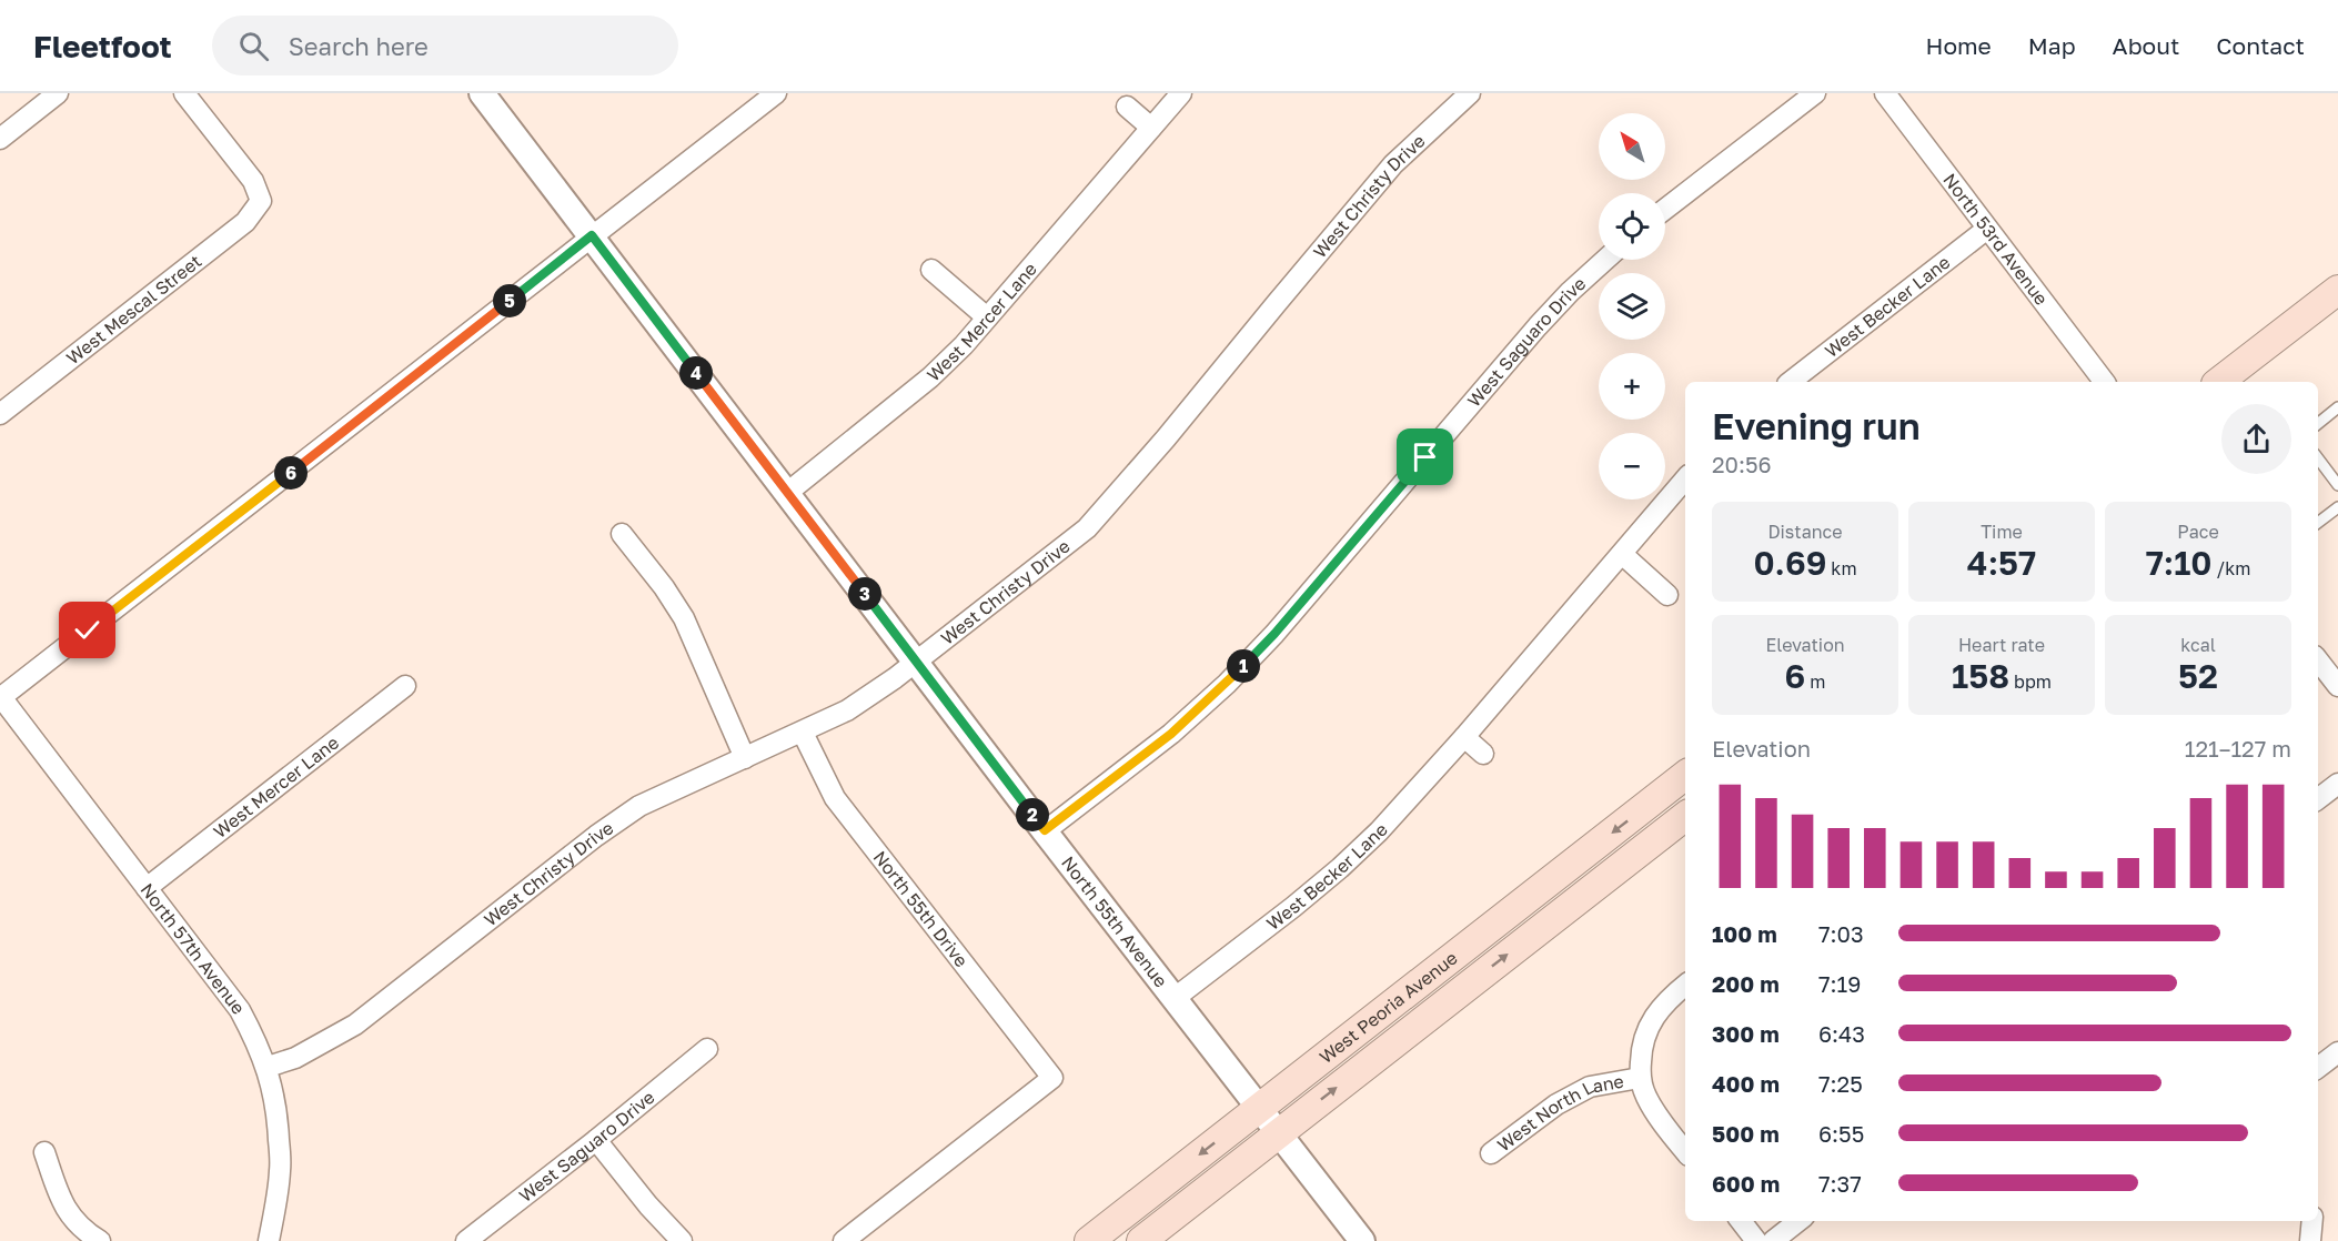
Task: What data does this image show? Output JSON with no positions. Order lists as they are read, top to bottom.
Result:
{
  "streets": {
    "main road": ["West Peoria Avenue"],
    "street": [
      "West Christy Drive",
      "North 53rd Avenue",
      "West Becker Lane",
      "West Mescal Street",
      "West Mercer Lane",
      "West Saguaro Drive",
      "North 55th Drive",
      "North 55th Avenue",
      "North 57th Avenue",
      "West North Lane"
    ]
  },
  "crossings": [
    ["West Christy Drive", "North 55th Drive"],
    ["West Christy Drive", "North 55th Avenue"],
    ["West Christy Drive", "North 57th Avenue"],
    ["North 53rd Avenue", "West Becker Lane"],
    ["West Becker Lane", "North 55th Avenue"],
    ["West Mercer Lane", "North 55th Avenue"],
    ["West Mercer Lane", "North 57th Avenue"],
    ["West Saguaro Drive", "North 55th Avenue"],
    ["North 55th Avenue", "West Peoria Avenue"]
  ],
  "north": "top left",
  "page": {
    "header": "Fleetfoot",
    "search": "Search here",
    "nav": [
      "Home",
      "Map",
      "About",
      "Contact"
    ],
    "map_buttons": ["+", "−"],
    "pins": [
      "5",
      "4",
      "6",
      "3",
      "1",
      "2"
    ],
    "heading": ["Evening run", "20:56"],
    "stats": [
      ["Distance", "0.69 km"],
      ["Time", "4:57"],
      ["Pace", "7:10 /km"],
      ["Elevation", "6 m"],
      ["Heart rate", "158 bpm"],
      ["kcal", "52"]
    ],
    "chart": ["Elevation", "121–127 m"],
    "list": [
      {
        "name": "100 m",
        "note": "7:03"
      },
      {
        "name": "200 m",
        "note": "7:19"
      },
      {
        "name": "300 m",
        "note": "6:43"
      },
      {
        "name": "400 m",
        "note": "7:25"
      },
      {
        "name": "500 m",
        "note": "6:55"
      },
      {
        "name": "600 m",
        "note": "7:37"
      }
    ]
  }
}
